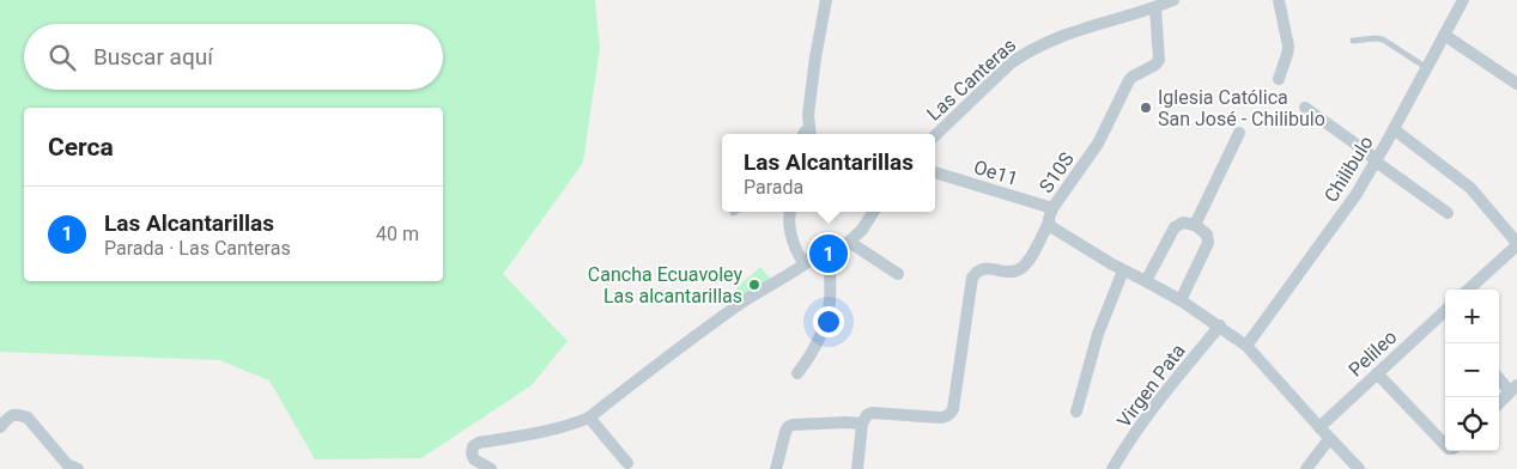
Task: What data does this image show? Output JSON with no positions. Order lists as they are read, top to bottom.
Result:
{
  "streets": {
    "street": [
      "Las Canteras",
      "Chilibulo",
      "Oe11",
      "S10S",
      "Pelileo",
      "Virgen Pata"
    ]
  },
  "crossings": [
    ["Las Canteras", "S10S"],
    ["Chilibulo", "S10S"],
    ["Oe11", "S10S"],
    ["S10S", "Pelileo"],
    ["S10S", "Virgen Pata"]
  ],
  "places": ["Iglesia Católica San José - Chilibulo", "Cancha Ecuavoley Las alcantarillas"],
  "page": {
    "search": "Buscar aquí",
    "heading": "Cerca",
    "popup": ["Las Alcantarillas", "Parada"],
    "list": [
      {
        "mark": "1",
        "name": "Las Alcantarillas",
        "note": "Parada · Las Canteras",
        "value": "40 m"
      }
    ],
    "pins": "1",
    "map_buttons": ["+", "−"]
  }
}
